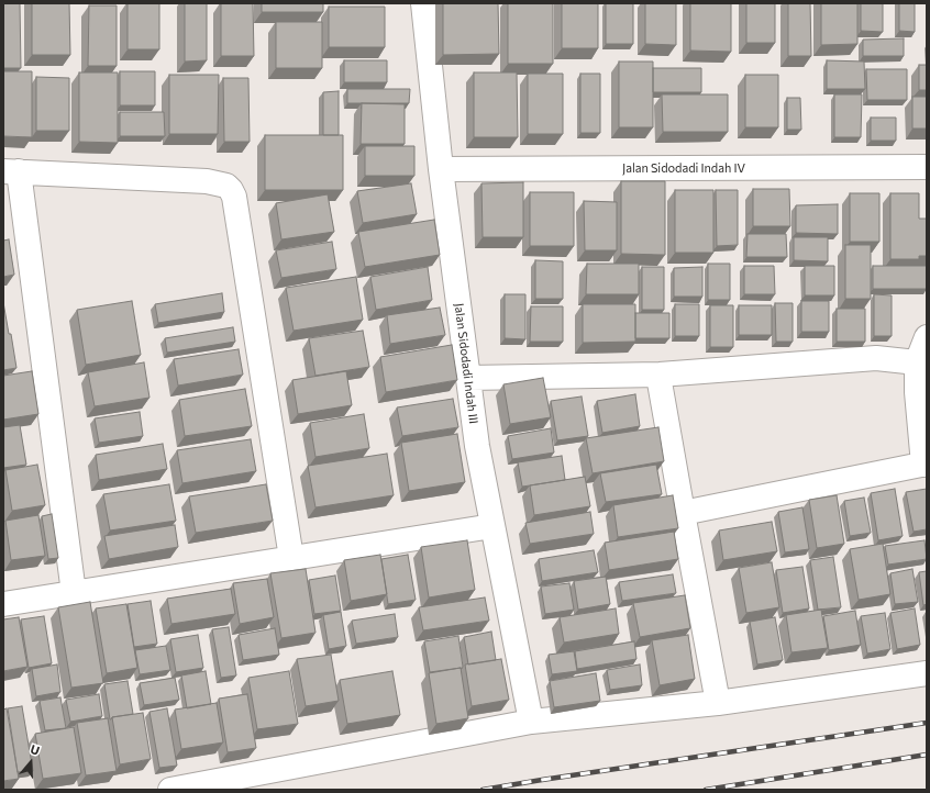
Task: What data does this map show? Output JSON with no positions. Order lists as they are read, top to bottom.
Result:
{
  "streets": {
    "street": ["Jalan Sidodadi Indah IV", "Jalan Sidodadi Indah III"]
  },
  "crossings": [
    ["Jalan Sidodadi Indah IV", "Jalan Sidodadi Indah III"]
  ],
  "north": "top"
}
